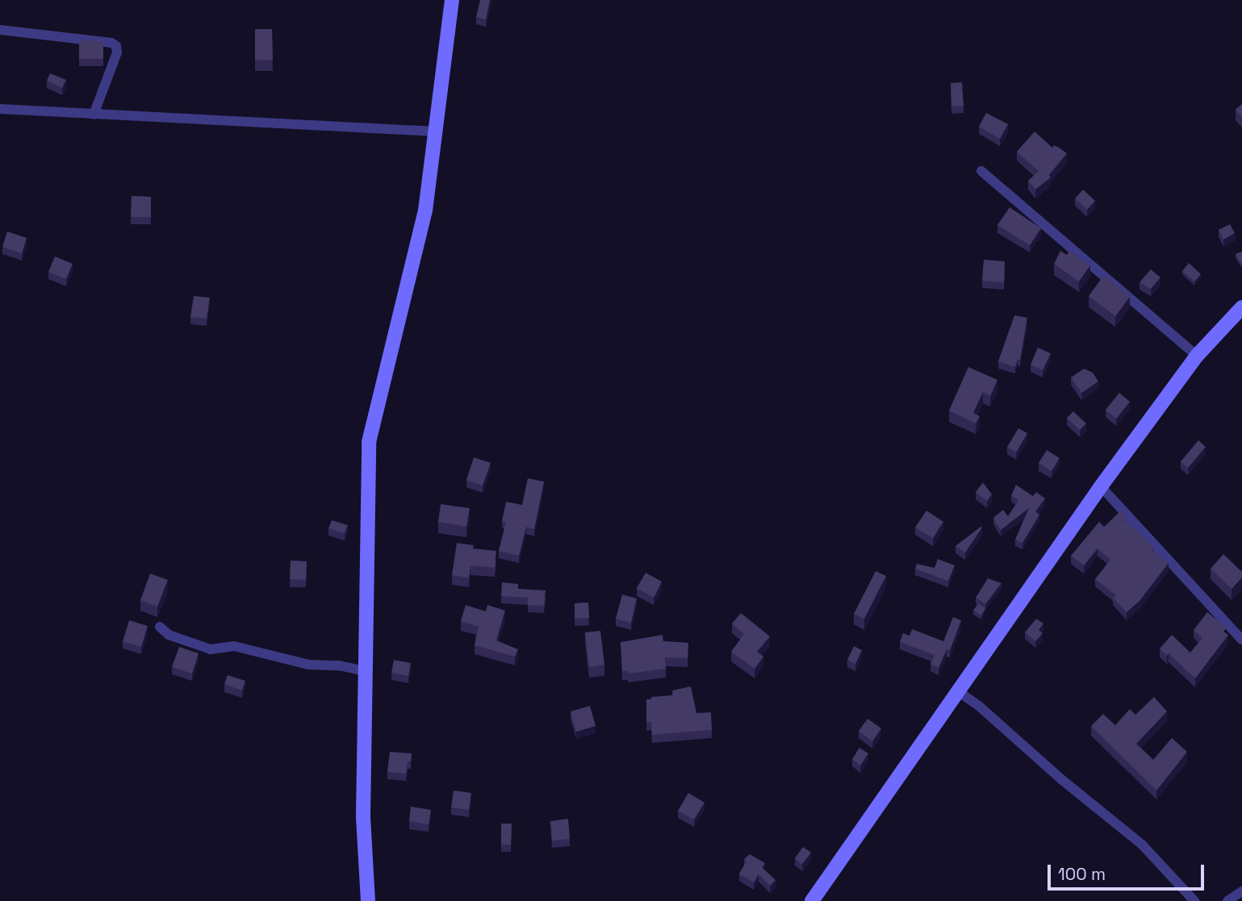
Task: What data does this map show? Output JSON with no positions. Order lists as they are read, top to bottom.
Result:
{
  "scale_bar": "100 m"
}
